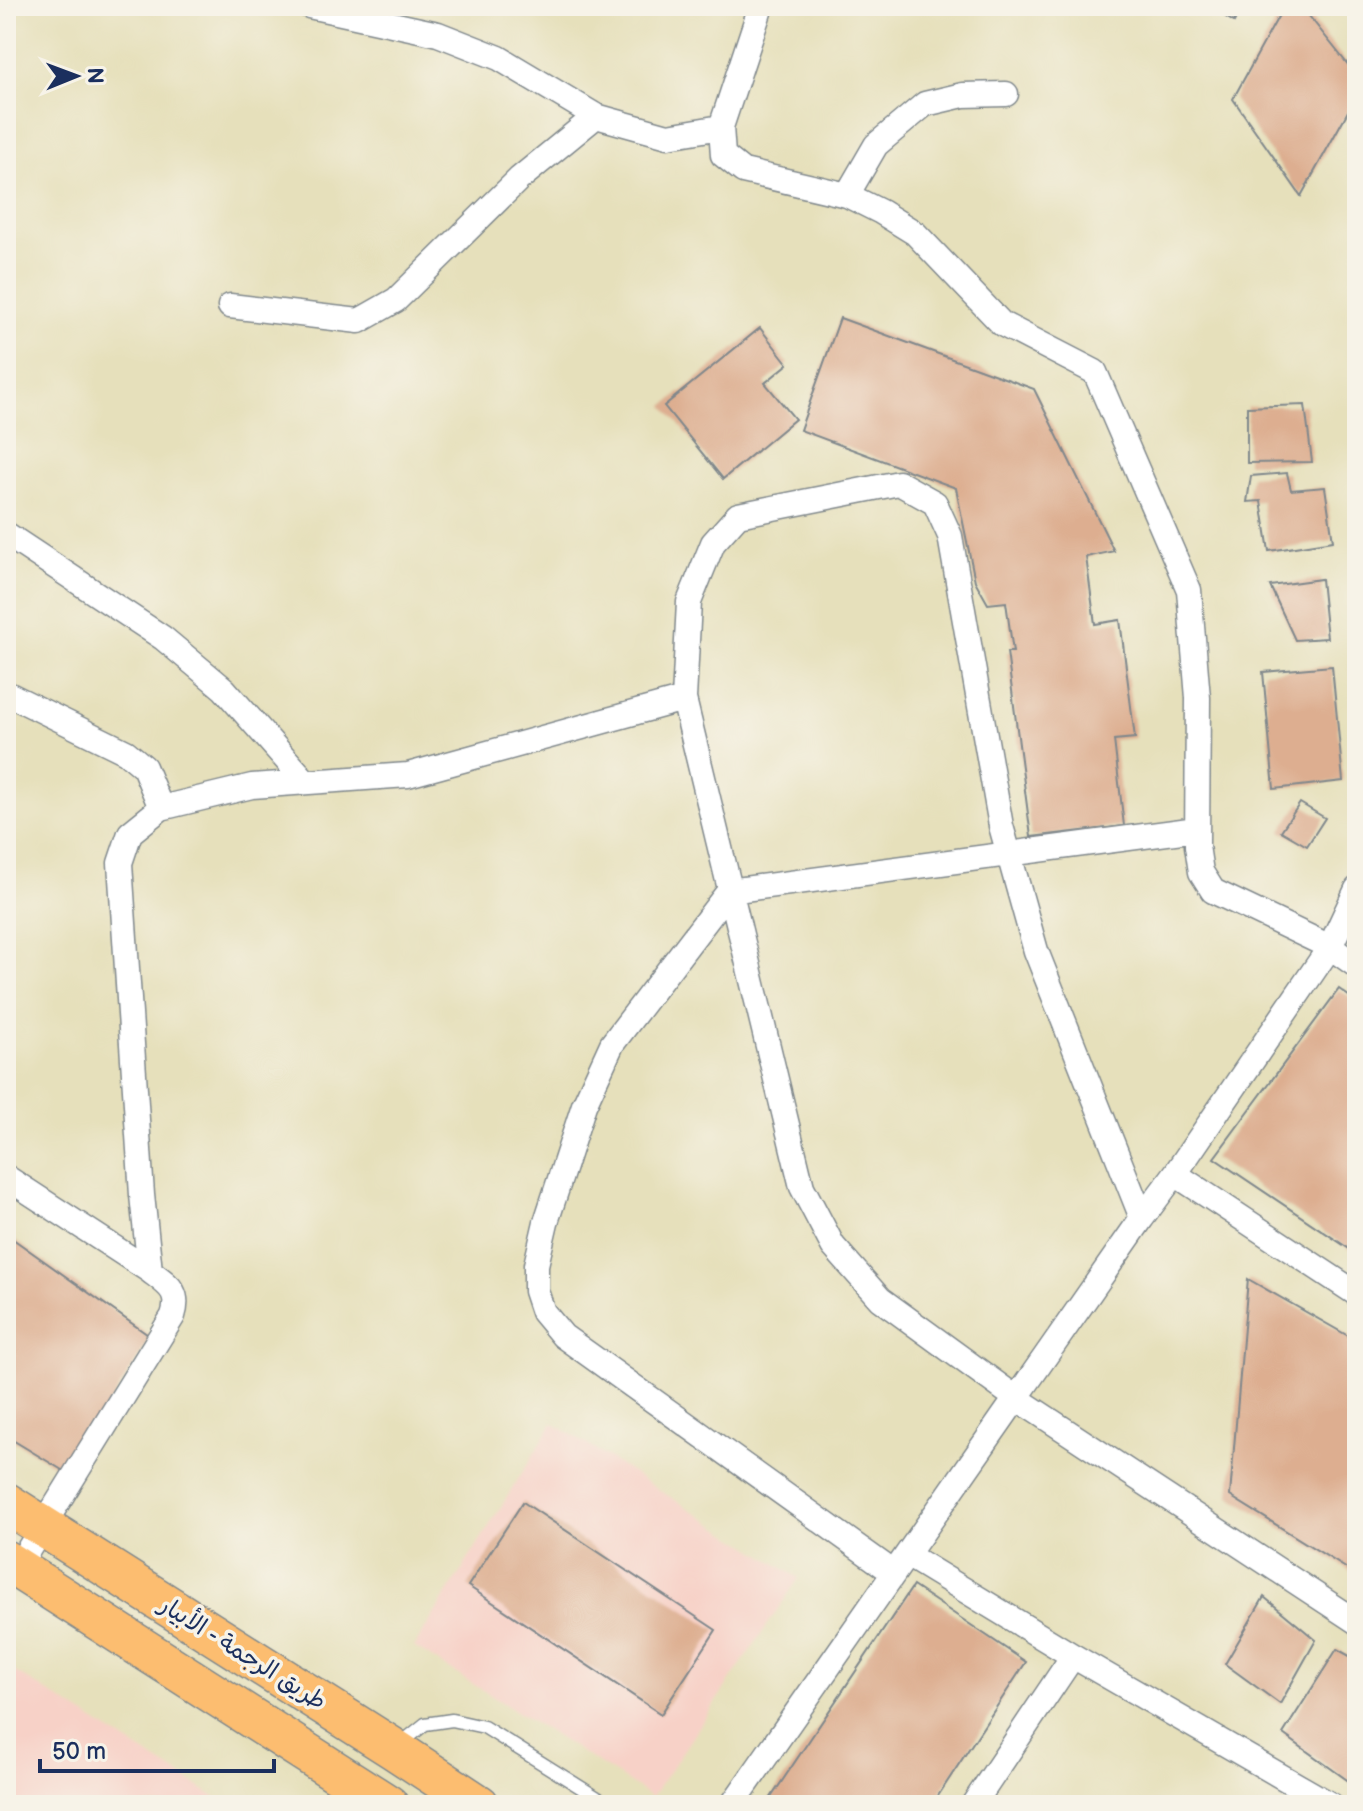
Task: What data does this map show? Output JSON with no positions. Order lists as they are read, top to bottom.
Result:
{
  "streets": {
    "highway": ["طريق الرجمة - الأبيار"]
  },
  "scale_bar": "50 m",
  "north": "right"
}
